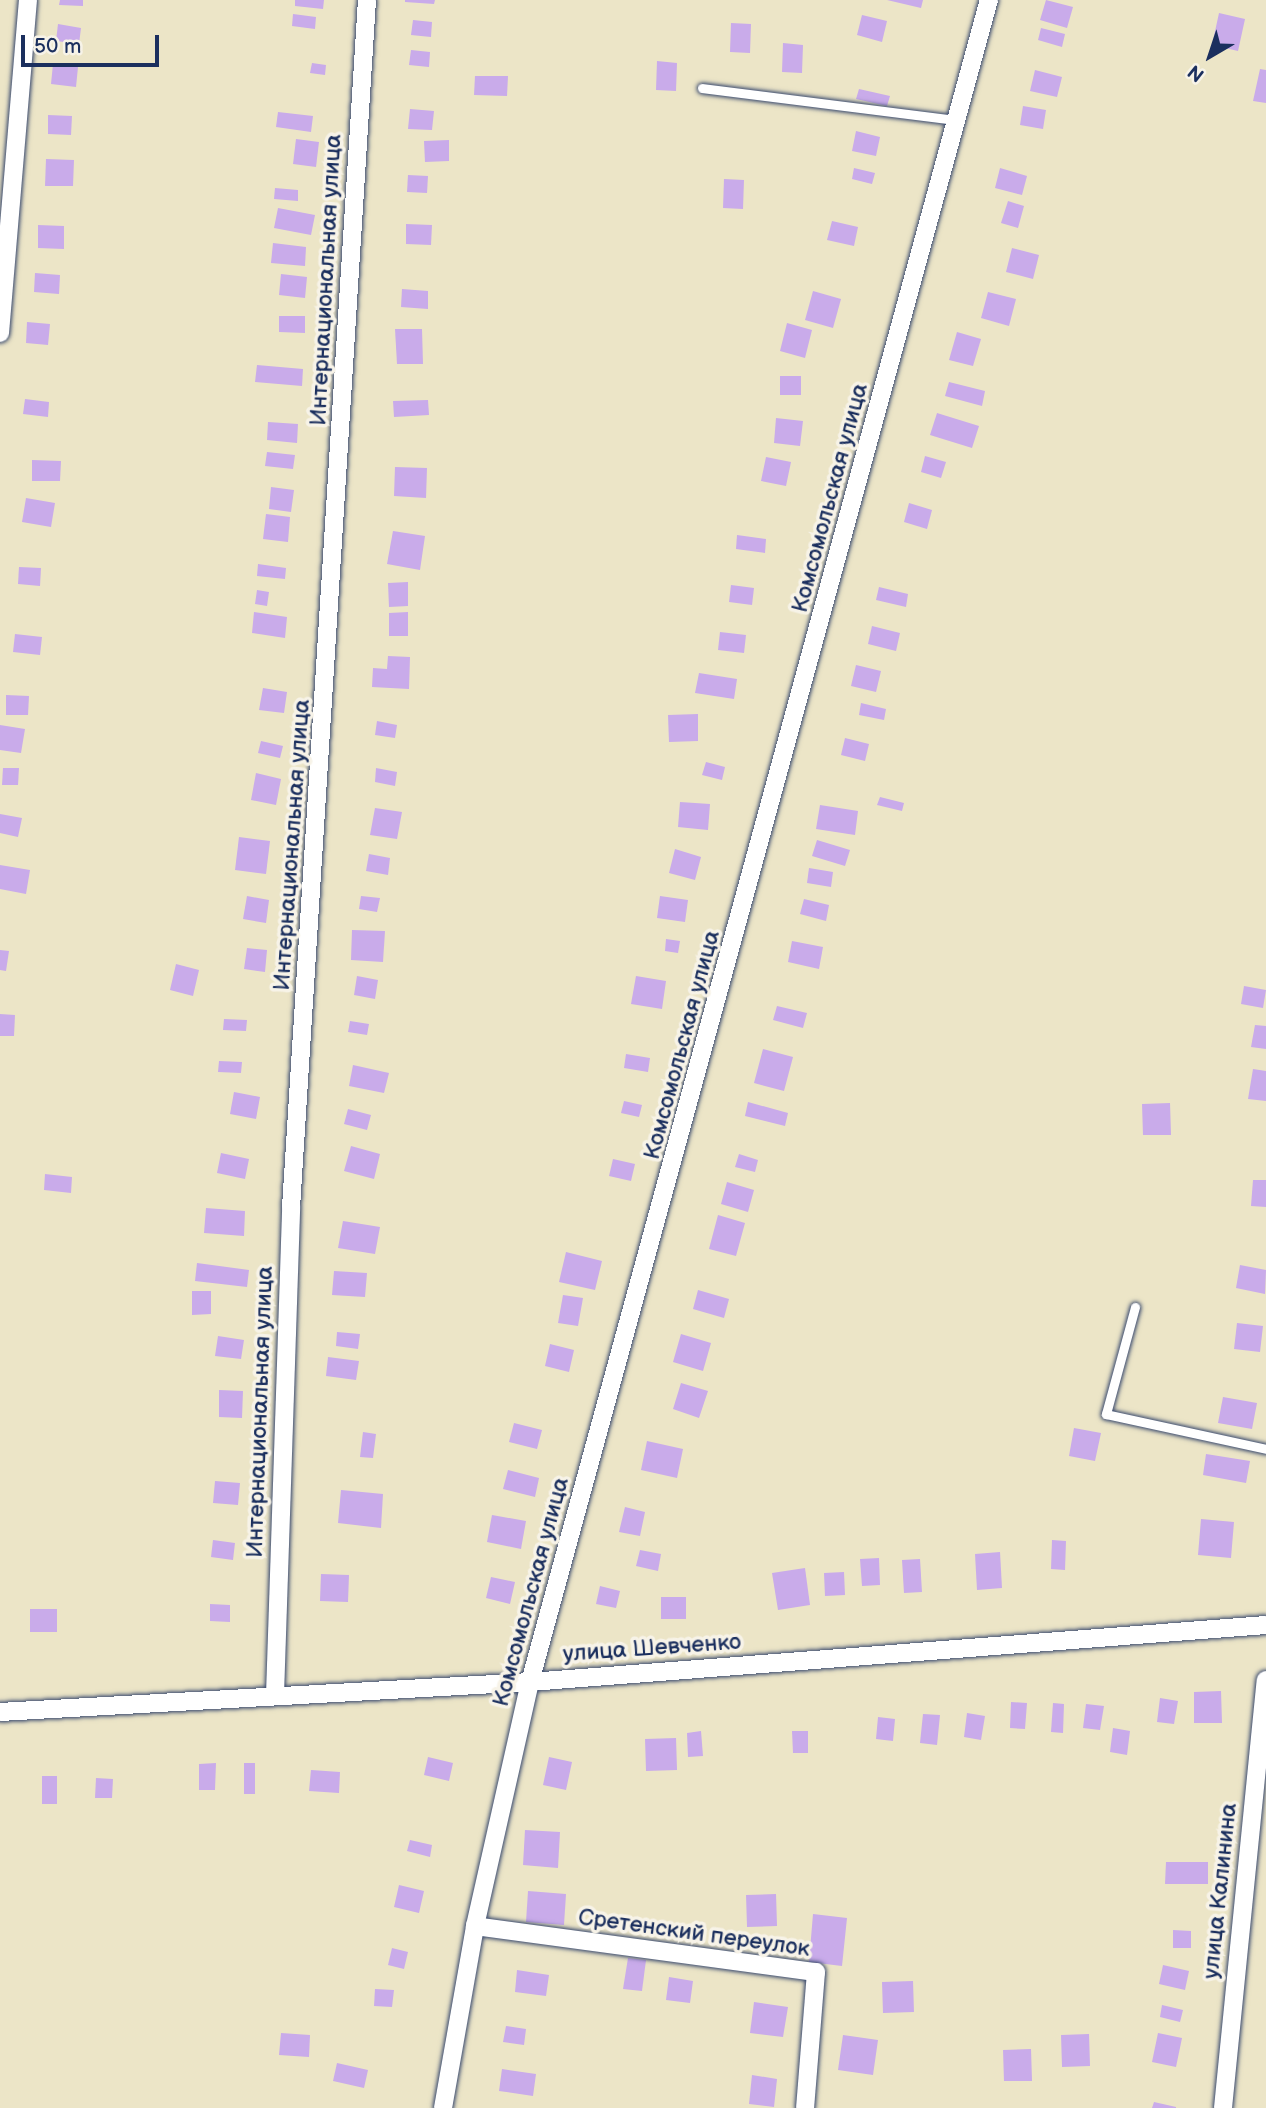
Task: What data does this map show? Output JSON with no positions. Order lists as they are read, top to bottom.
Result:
{
  "streets": {
    "street": [
      "Интернациональная улица",
      "Комсомольская улица",
      "улица Шевченко",
      "улица Калинина",
      "Сретенский переулок"
    ]
  },
  "crossings": [
    ["Интернациональная улица", "улица Шевченко"],
    ["Комсомольская улица", "улица Шевченко"],
    ["Комсомольская улица", "Сретенский переулок"]
  ],
  "scale_bar": "50 m",
  "north": "bottom left"
}
